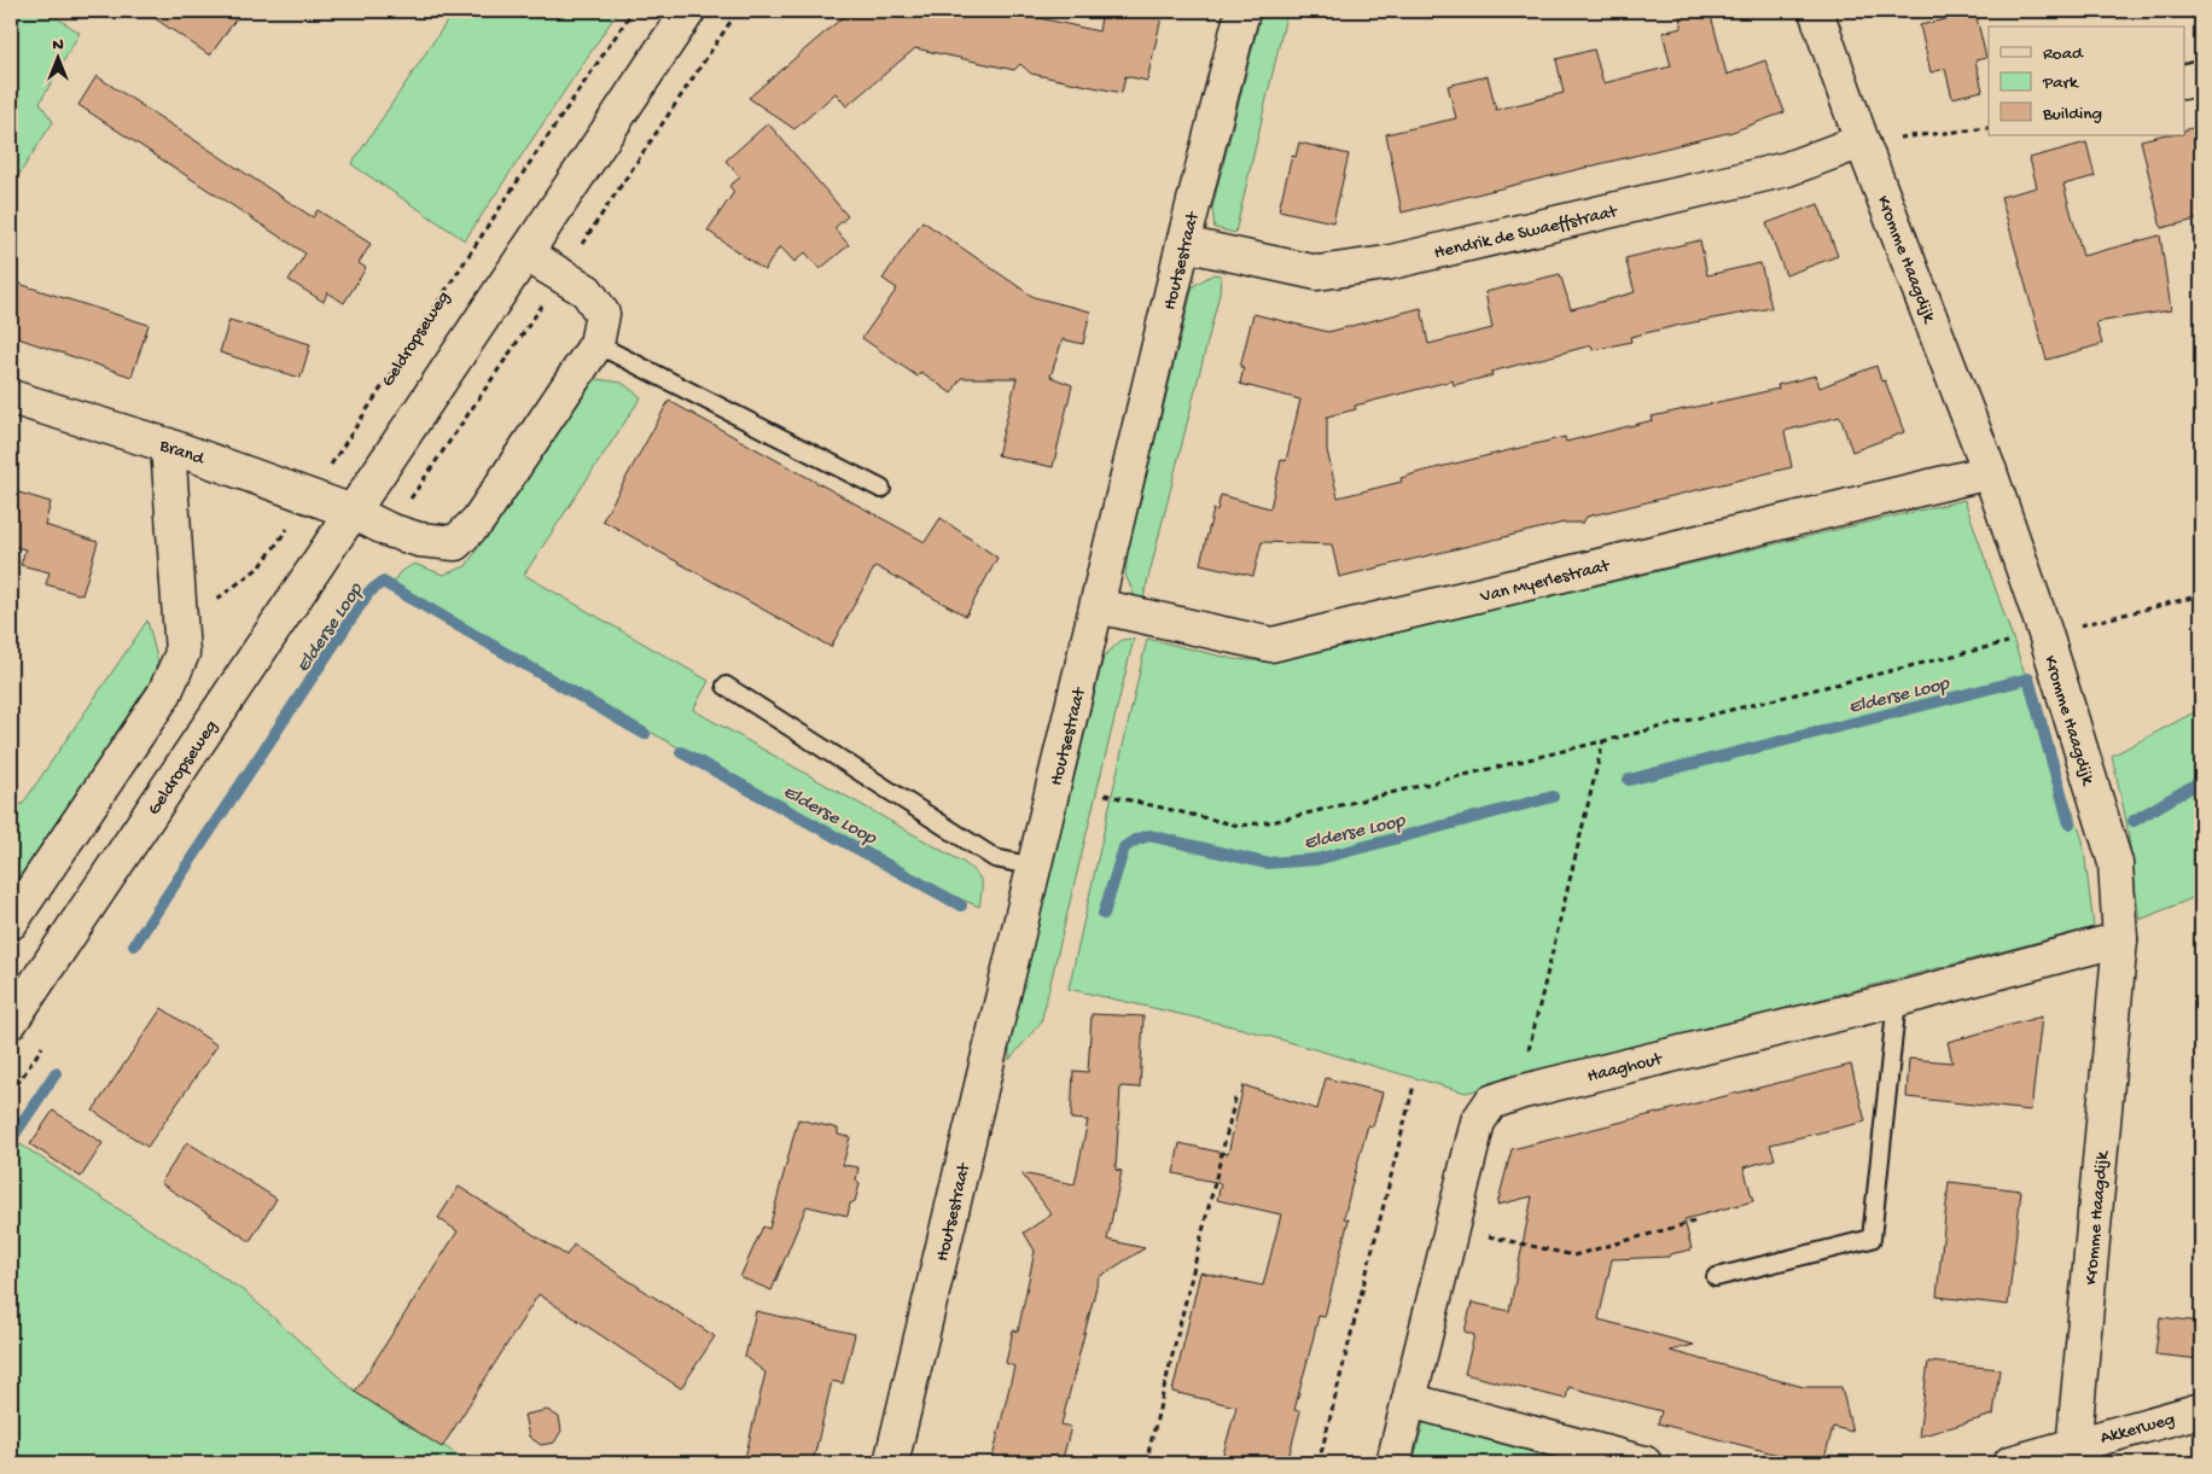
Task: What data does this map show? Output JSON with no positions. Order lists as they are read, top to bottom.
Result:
{
  "streets": {
    "street": [
      "Hendrik de Swaeffstraat",
      "Kromme Haagdijk",
      "Houtsestraat",
      "Geldropseweg",
      "Brand",
      "Van Myerlestraat",
      "Haaghout",
      "Akkerweg"
    ]
  },
  "crossings": [
    ["Hendrik de Swaeffstraat", "Kromme Haagdijk"],
    ["Hendrik de Swaeffstraat", "Houtsestraat"],
    ["Kromme Haagdijk", "Van Myerlestraat"],
    ["Kromme Haagdijk", "Haaghout"],
    ["Kromme Haagdijk", "Akkerweg"],
    ["Houtsestraat", "Van Myerlestraat"],
    ["Geldropseweg", "Brand"]
  ],
  "water": ["Elderse Loop"],
  "legend": ["Road", "Park", "Building"],
  "north": "top"
}
